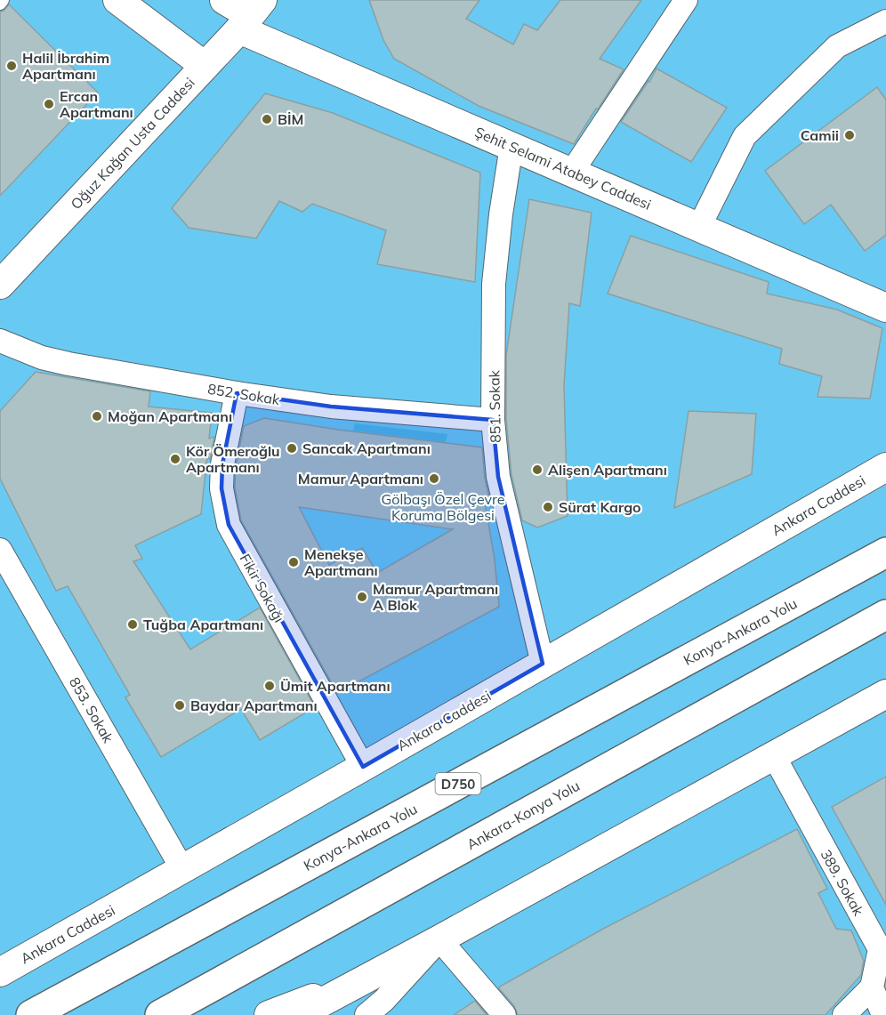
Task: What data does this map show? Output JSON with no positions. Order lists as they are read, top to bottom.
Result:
{
  "streets": {
    "highway": ["Konya-Ankara Yolu", "D750", "Ankara-Konya Yolu"],
    "street": [
      "Oğuz Kağan Usta Caddesi",
      "Şehit Selami Atabey Caddesi",
      "852. Sokak",
      "851. Sokak",
      "Ankara Caddesi",
      "Fikir Sokağı",
      "853. Sokak",
      "389. Sokak"
    ]
  },
  "crossings": [
    ["Oğuz Kağan Usta Caddesi", "Şehit Selami Atabey Caddesi"],
    ["Şehit Selami Atabey Caddesi", "851. Sokak"],
    ["852. Sokak", "851. Sokak"],
    ["852. Sokak", "Fikir Sokağı"],
    ["851. Sokak", "Ankara Caddesi"],
    ["Ankara Caddesi", "Fikir Sokağı"],
    ["Ankara Caddesi", "853. Sokak"]
  ],
  "parks": ["Gölbaşı Özel Çevre Koruma Bölgesi"],
  "places": [
    "Halil İbrahim Apartmanı",
    "Ercan Apartmanı",
    "BİM",
    "Camii",
    "Moğan Apartmanı",
    "Sancak Apartmanı",
    "Kör Ömeroğlu Apartmanı",
    "Alişen Apartmanı",
    "Mamur Apartmanı",
    "Sürat Kargo",
    "Menekşe Apartmanı",
    "Mamur Apartmanı A Blok",
    "Tuğba Apartmanı",
    "Ümit Apartmanı",
    "Baydar Apartmanı"
  ]
}
